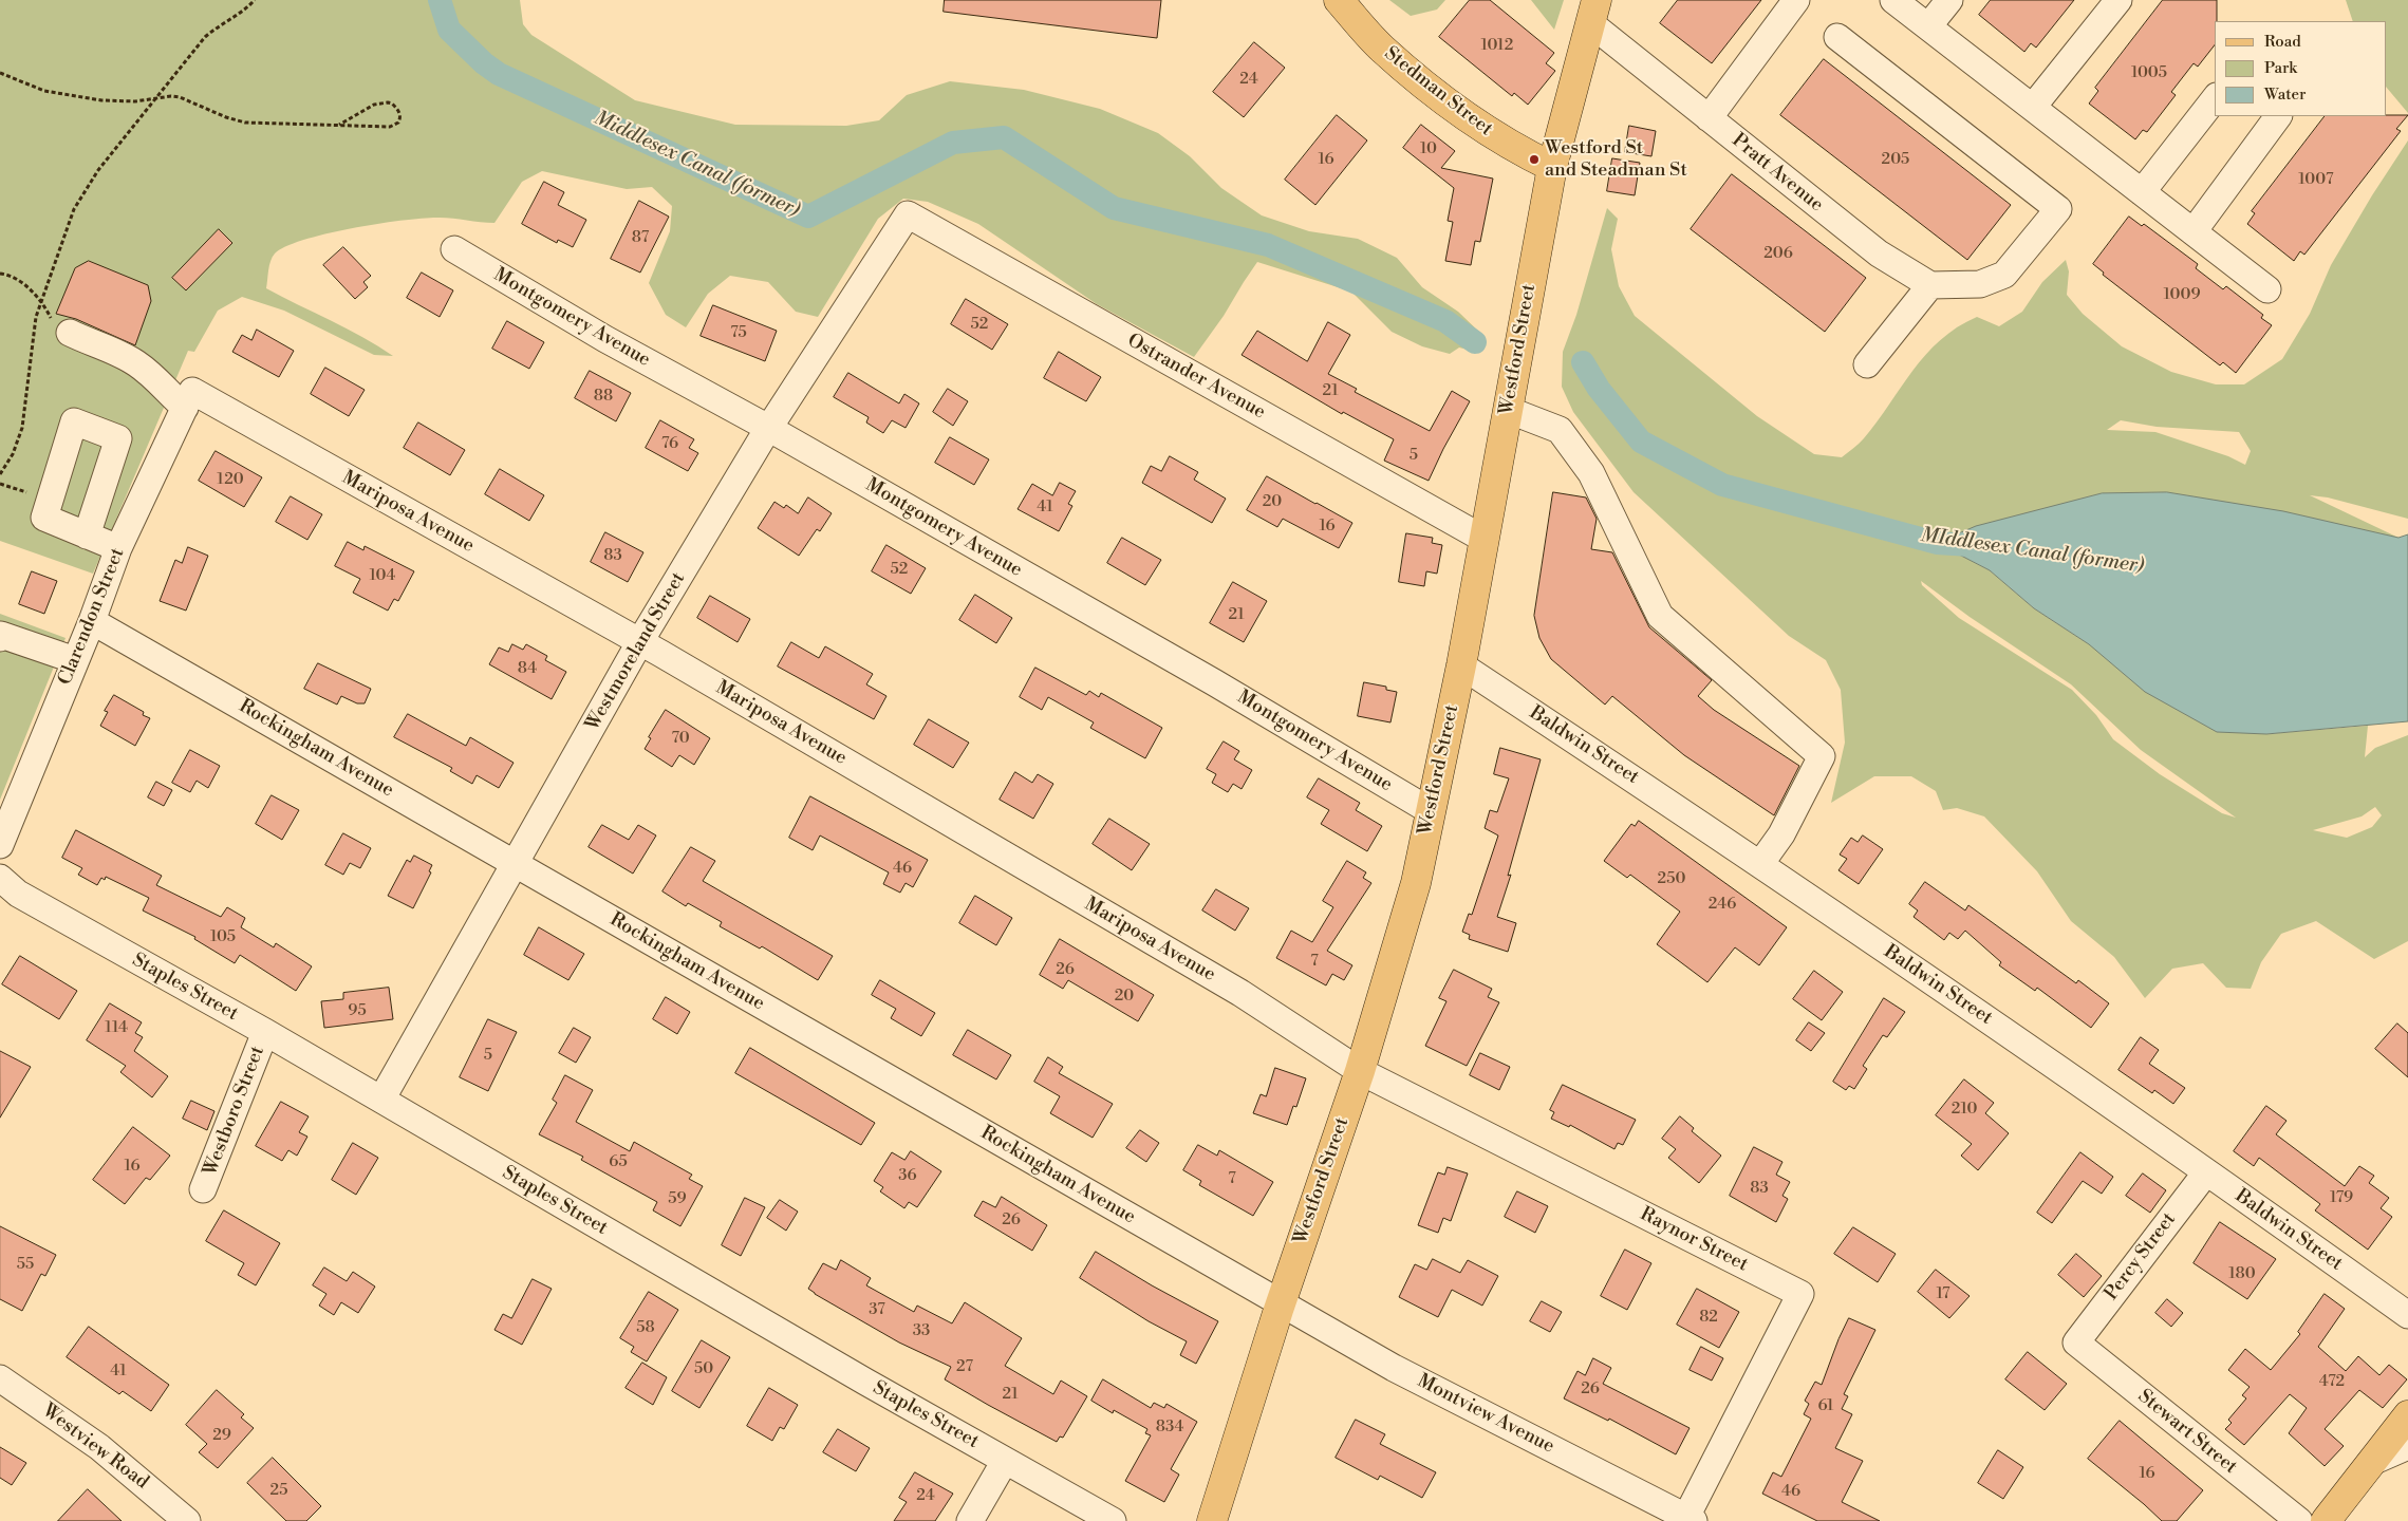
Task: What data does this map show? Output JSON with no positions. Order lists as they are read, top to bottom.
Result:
{
  "streets": {
    "main road": ["Stedman Street", "Westford Street"],
    "street": [
      "Pratt Avenue",
      "Montgomery Avenue",
      "Ostrander Avenue",
      "Mariposa Avenue",
      "Clarendon Street",
      "Westmoreland Street",
      "Baldwin Street",
      "Rockingham Avenue",
      "Staples Street",
      "Westboro Street",
      "Raynor Street",
      "Percy Street",
      "Montview Avenue",
      "Stewart Street",
      "Westview Road"
    ]
  },
  "crossings": [
    ["Stedman Street", "Westford Street"],
    ["Pratt Avenue", "Westford Street"],
    ["Montgomery Avenue", "Westford Street"],
    ["Montgomery Avenue", "Westmoreland Street"],
    ["Westford Street", "Ostrander Avenue"],
    ["Westford Street", "Mariposa Avenue"],
    ["Westford Street", "Baldwin Street"],
    ["Westford Street", "Rockingham Avenue"],
    ["Westford Street", "Raynor Street"],
    ["Westford Street", "Montview Avenue"],
    ["Ostrander Avenue", "Westmoreland Street"],
    ["Mariposa Avenue", "Clarendon Street"],
    ["Mariposa Avenue", "Westmoreland Street"],
    ["Mariposa Avenue", "Raynor Street"],
    ["Clarendon Street", "Rockingham Avenue"],
    ["Westmoreland Street", "Rockingham Avenue"],
    ["Westmoreland Street", "Staples Street"],
    ["Baldwin Street", "Percy Street"],
    ["Rockingham Avenue", "Montview Avenue"],
    ["Staples Street", "Westboro Street"],
    ["Raynor Street", "Montview Avenue"],
    ["Percy Street", "Stewart Street"]
  ],
  "water": ["Middlesex Canal (former)", "MIddlesex Canal (former)"],
  "places": ["Westford St and Steadman St"],
  "house_numbers": [
    "1012",
    "1005",
    "24",
    "10",
    "16",
    "205",
    "1007",
    "87",
    "206",
    "1009",
    "52",
    "75",
    "21",
    "88",
    "76",
    "5",
    "120",
    "20",
    "41",
    "16",
    "83",
    "52",
    "104",
    "21",
    "84",
    "70",
    "46",
    "250",
    "246",
    "105",
    "7",
    "26",
    "20",
    "95",
    "114",
    "5",
    "210",
    "65",
    "16",
    "36",
    "7",
    "83",
    "179",
    "59",
    "26",
    "55",
    "180",
    "17",
    "37",
    "82",
    "58",
    "33",
    "27",
    "50",
    "41",
    "472",
    "26",
    "21",
    "61",
    "834",
    "29",
    "16",
    "25",
    "46",
    "24"
  ],
  "legend": ["Road", "Park", "Water"]
}
